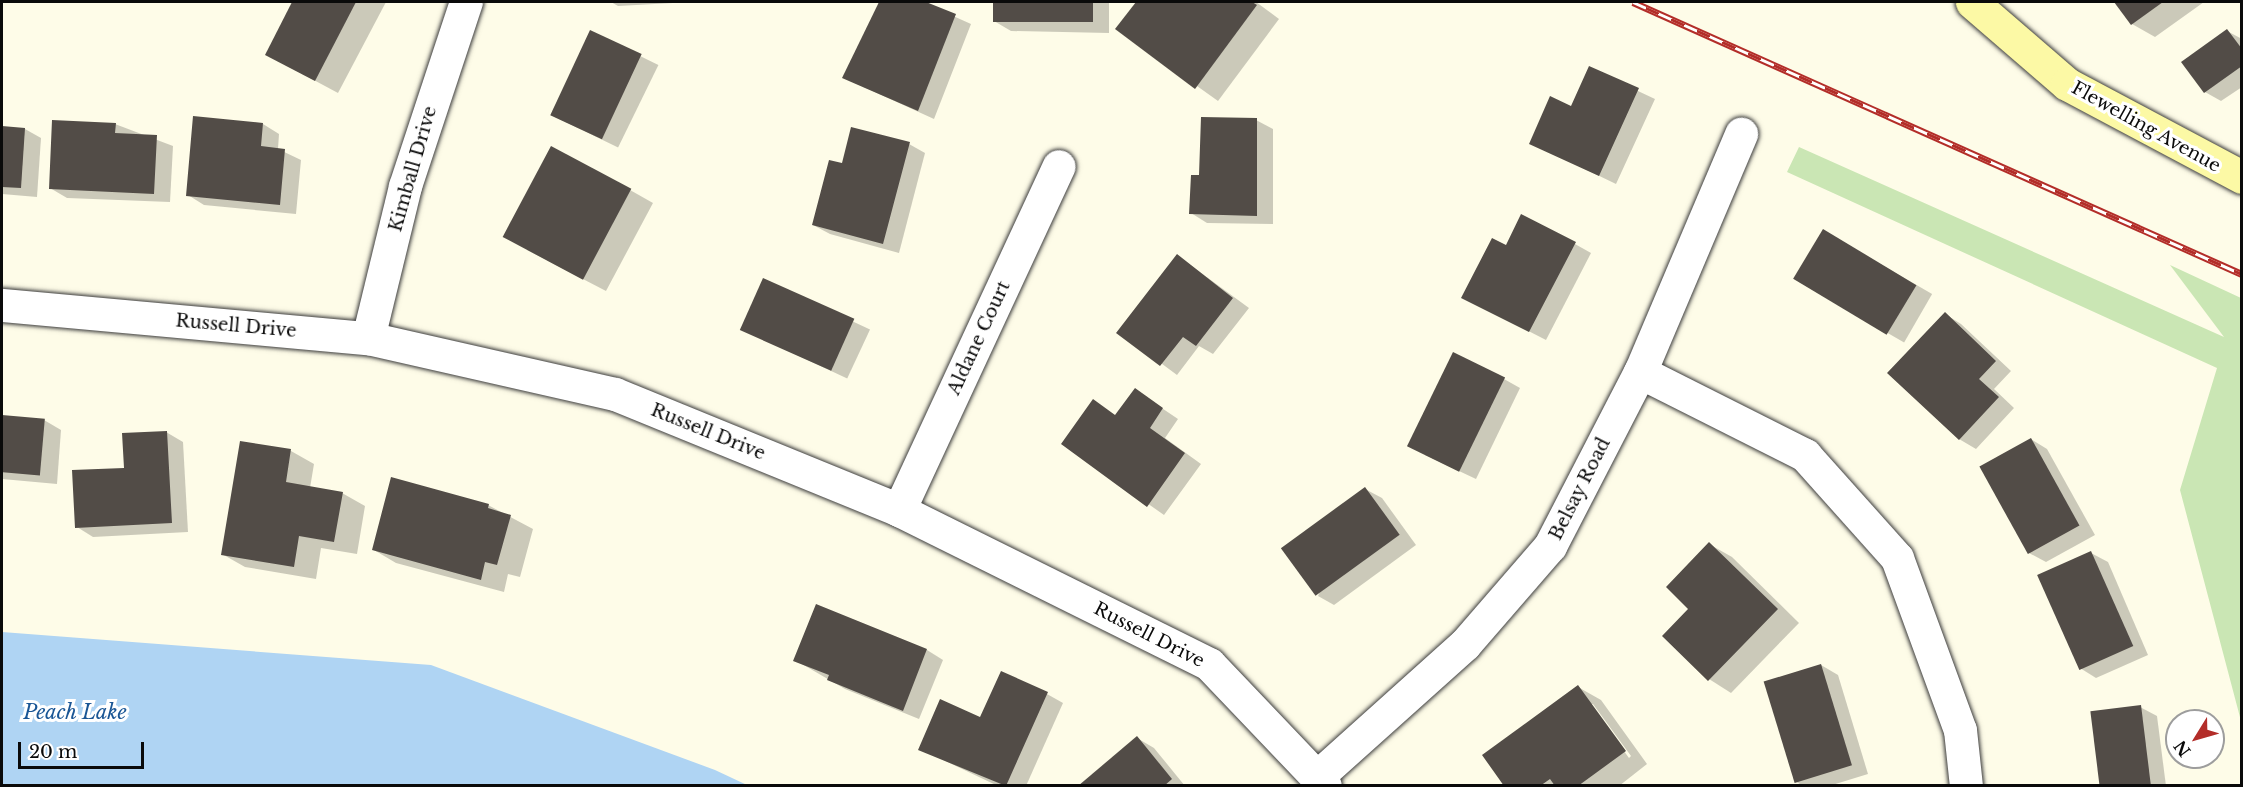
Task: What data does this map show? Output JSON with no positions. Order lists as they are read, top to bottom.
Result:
{
  "streets": {
    "street": [
      "Flewelling Avenue",
      "Kimball Drive",
      "Russell Drive",
      "Aldane Court",
      "Belsay Road"
    ]
  },
  "crossings": [
    ["Kimball Drive", "Russell Drive"],
    ["Russell Drive", "Aldane Court"],
    ["Russell Drive", "Belsay Road"]
  ],
  "water": ["Peach Lake"],
  "scale_bar": "20 m",
  "north": "bottom left"
}
